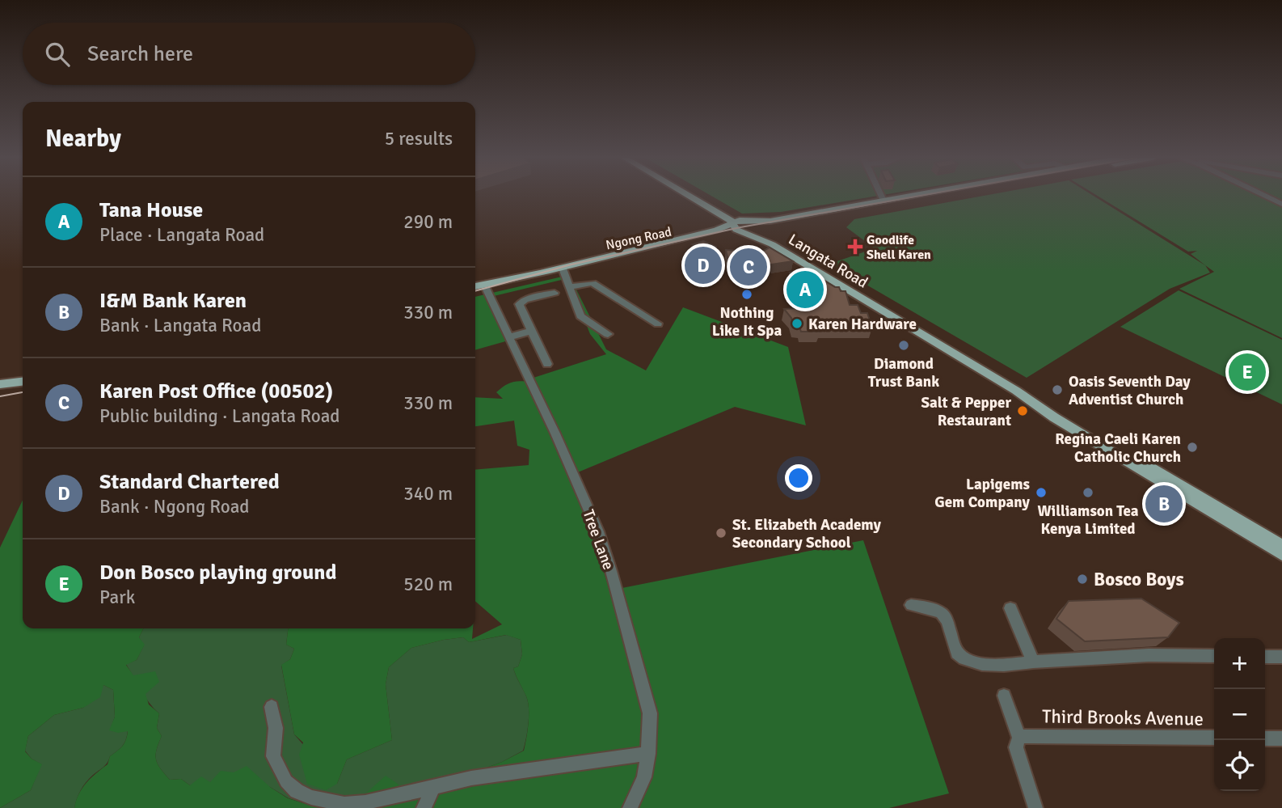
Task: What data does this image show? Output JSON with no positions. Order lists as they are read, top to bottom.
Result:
{
  "streets": {
    "main road": ["Ngong Road", "Langata Road"],
    "street": ["Tree Lane", "Third Brooks Avenue"]
  },
  "crossings": [
    ["Ngong Road", "Langata Road"],
    ["Ngong Road", "Tree Lane"]
  ],
  "places": {
    "health": ["Goodlife Shell Karen"],
    "other": [
      "Nothing Like It Spa",
      "Karen Hardware",
      "Diamond Trust Bank",
      "Oasis Seventh Day Adventist Church",
      "Salt & Pepper Restaurant",
      "Regina Caeli Karen Catholic Church",
      "Lapigems Gem Company",
      "Williamson Tea Kenya Limited",
      "St. Elizabeth Academy Secondary School",
      "Bosco Boys"
    ]
  },
  "page": {
    "search": "Search here",
    "heading": ["Nearby", "5 results"],
    "list": [
      {
        "mark": "A",
        "name": "Tana House",
        "note": "Place · Langata Road",
        "value": "290 m"
      },
      {
        "mark": "B",
        "name": "I&M Bank Karen",
        "note": "Bank · Langata Road",
        "value": "330 m"
      },
      {
        "mark": "C",
        "name": "Karen Post Office (00502)",
        "note": "Public building · Langata Road",
        "value": "330 m"
      },
      {
        "mark": "D",
        "name": "Standard Chartered",
        "note": "Bank · Ngong Road",
        "value": "340 m"
      },
      {
        "mark": "E",
        "name": "Don Bosco playing ground",
        "note": "Park",
        "value": "520 m"
      }
    ],
    "pins": [
      "D",
      "C",
      "A",
      "E",
      "B"
    ],
    "map_buttons": ["+", "−"]
  }
}
